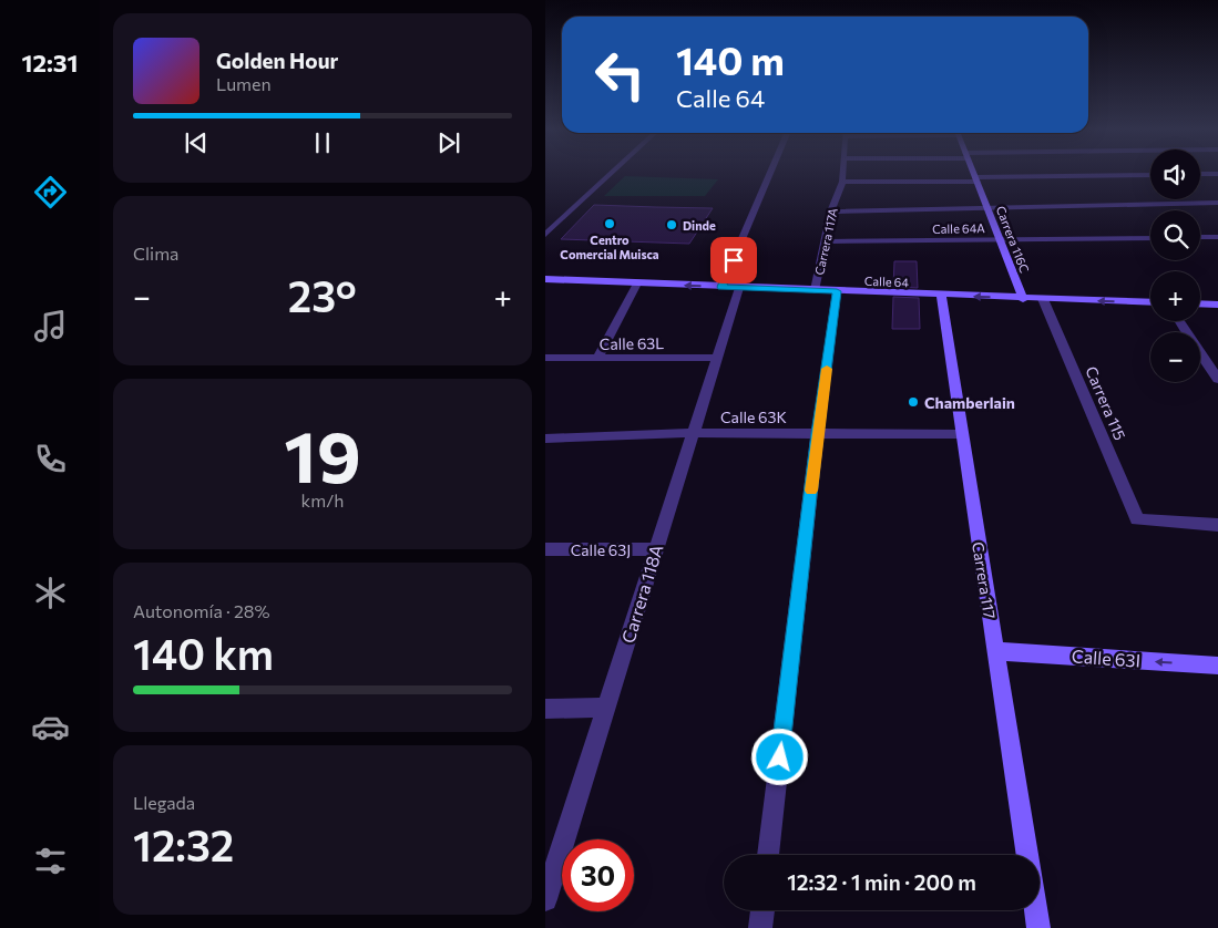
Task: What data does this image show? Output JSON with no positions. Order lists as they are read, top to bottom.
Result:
{
  "streets": {
    "street": [
      "Calle 64A",
      "Carrera 116C",
      "Carrera 117A",
      "Calle 64",
      "Calle 63L",
      "Carrera 115",
      "Calle 63K",
      "Calle 63J",
      "Carrera 117",
      "Carrera 118A",
      "Calle 63I"
    ]
  },
  "crossings": [
    ["Calle 64A", "Carrera 116C"],
    ["Calle 64A", "Carrera 117A"],
    ["Carrera 116C", "Calle 64"],
    ["Carrera 117A", "Calle 64"],
    ["Carrera 117A", "Calle 63K"],
    ["Calle 64", "Carrera 115"],
    ["Calle 64", "Carrera 117"],
    ["Calle 64", "Carrera 118A"],
    ["Calle 63L", "Carrera 118A"],
    ["Calle 63K", "Carrera 117"],
    ["Calle 63K", "Carrera 118A"],
    ["Calle 63J", "Carrera 118A"],
    ["Carrera 117", "Calle 63I"]
  ],
  "one_way": ["Calle 63I"],
  "places": ["Centro Comercial Muisca", "Dinde", "Chamberlain"],
  "page": {
    "tabs": "12:31",
    "turn": ["140 m", "Calle 64"],
    "song": ["Golden Hour", "Lumen"],
    "map_buttons": ["+", "−"],
    "tile": [
      "Clima",
      ["19", "km/h"],
      ["Autonomía · 28%", "140 km"],
      ["Llegada", "12:32"]
    ],
    "heat": ["−", "23°", "+"],
    "limit": "30",
    "trip": "12:32 · 1 min · 200 m"
  }
}
